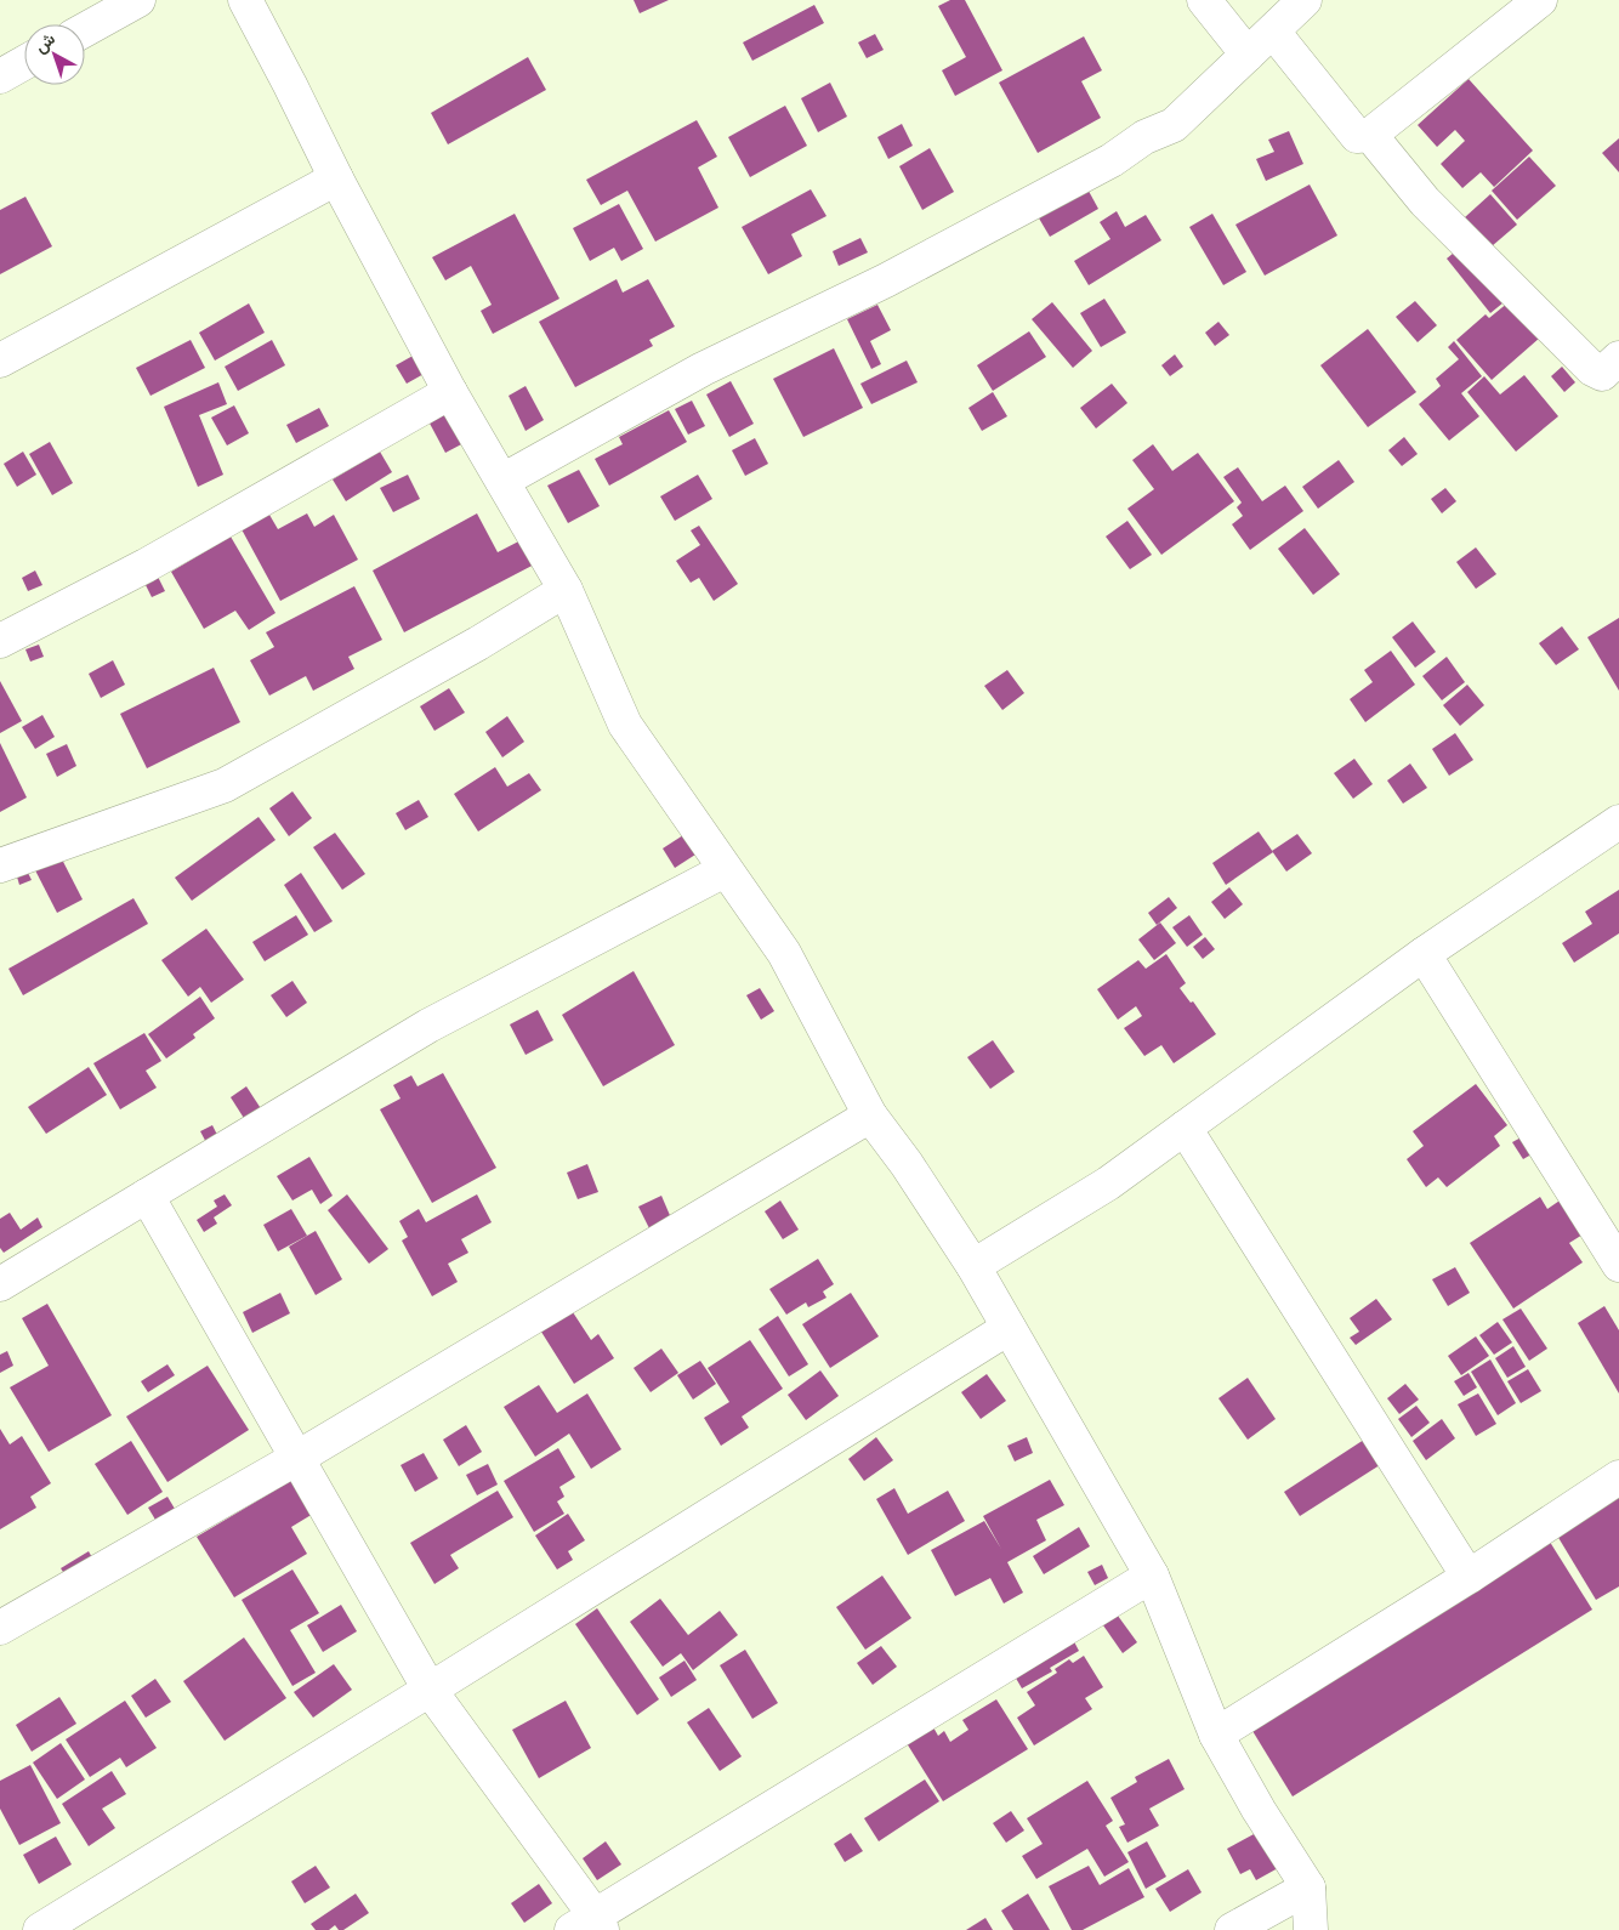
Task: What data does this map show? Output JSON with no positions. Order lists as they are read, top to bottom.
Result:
{
  "north": "top left"
}
